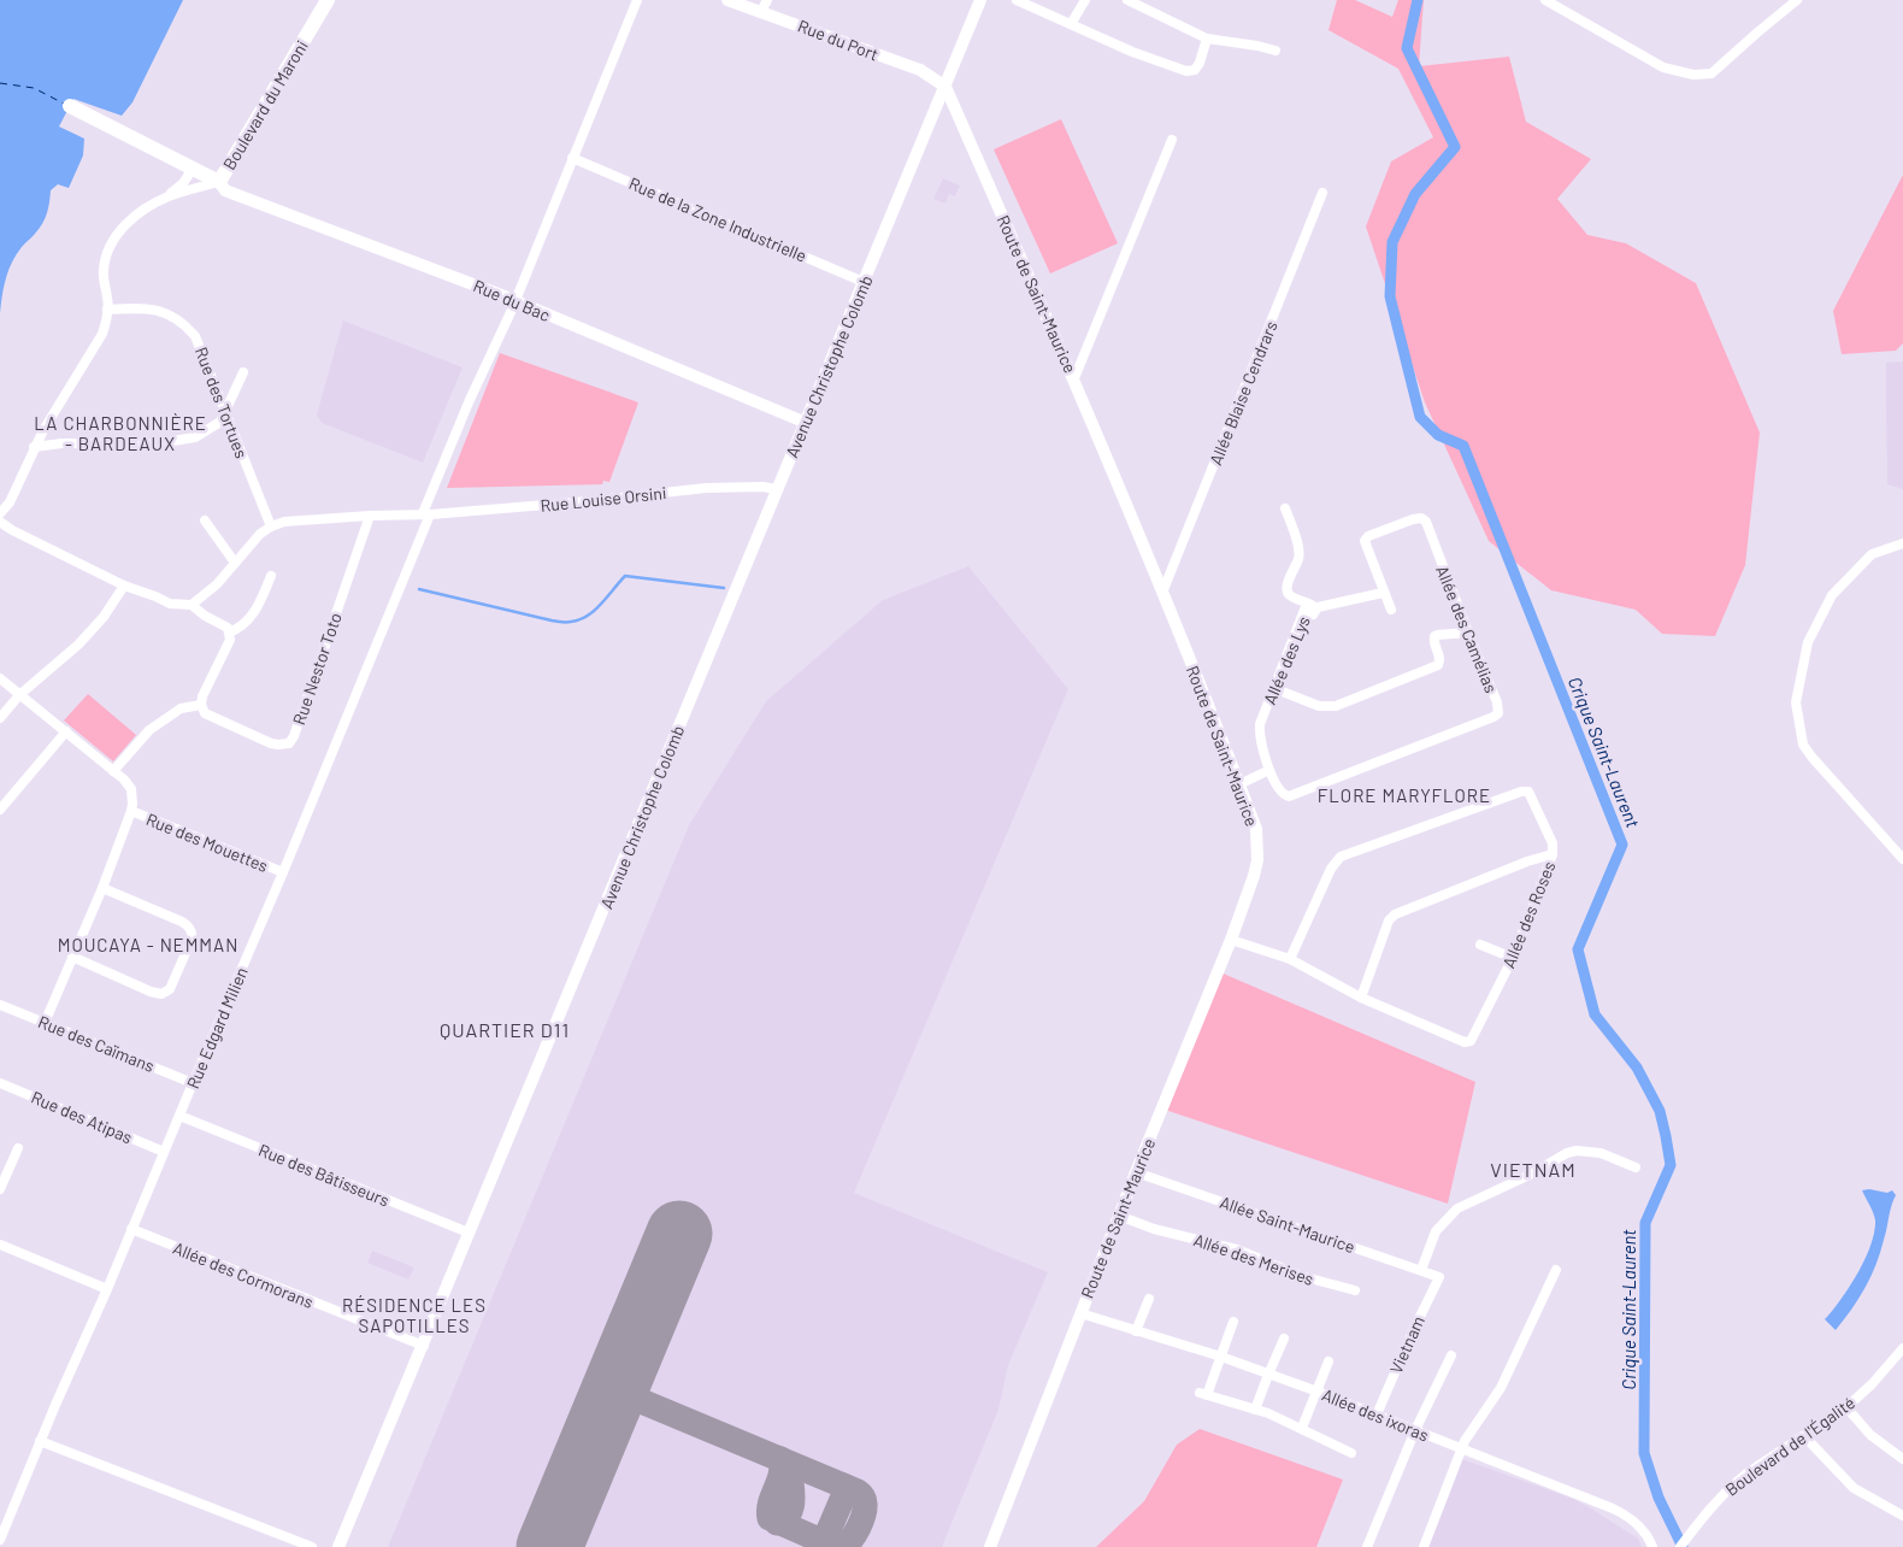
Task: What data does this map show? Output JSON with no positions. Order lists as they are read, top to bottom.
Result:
{
  "streets": {
    "main road": ["Boulevard du Maroni"],
    "street": [
      "Rue du Port",
      "Rue de la Zone Industrielle",
      "Route de Saint-Maurice",
      "Rue du Bac",
      "Avenue Christophe Colomb",
      "Allée Blaise Cendrars",
      "Rue des Tortues",
      "Rue Louise Orsini",
      "Allée des Camélias",
      "Allée des Lys",
      "Rue Nestor Toto",
      "Rue des Mouettes",
      "Allée des Roses",
      "Rue Edgard Milien",
      "Rue des Caïmans",
      "Rue des Atipas",
      "Rue des Bâtisseurs",
      "Allée Saint-Maurice",
      "Allée des Merises",
      "Allée des Cormorans",
      "Vietnam",
      "Allée des ixoras",
      "Boulevard de l'Égalité"
    ]
  },
  "crossings": [
    ["Rue du Port", "Route de Saint-Maurice"],
    ["Rue du Port", "Avenue Christophe Colomb"],
    ["Boulevard du Maroni", "Rue du Bac"],
    ["Boulevard du Maroni", "Rue des Tortues"],
    ["Rue de la Zone Industrielle", "Avenue Christophe Colomb"],
    ["Rue de la Zone Industrielle", "Rue Edgard Milien"],
    ["Route de Saint-Maurice", "Avenue Christophe Colomb"],
    ["Route de Saint-Maurice", "Allée Blaise Cendrars"],
    ["Route de Saint-Maurice", "Allée des Roses"],
    ["Route de Saint-Maurice", "Allée Saint-Maurice"],
    ["Route de Saint-Maurice", "Allée des Merises"],
    ["Route de Saint-Maurice", "Allée des ixoras"],
    ["Rue du Bac", "Avenue Christophe Colomb"],
    ["Rue du Bac", "Rue Edgard Milien"],
    ["Avenue Christophe Colomb", "Rue Louise Orsini"],
    ["Avenue Christophe Colomb", "Rue des Bâtisseurs"],
    ["Avenue Christophe Colomb", "Allée des Cormorans"],
    ["Rue des Tortues", "Rue Louise Orsini"],
    ["Rue Louise Orsini", "Rue Nestor Toto"],
    ["Rue Louise Orsini", "Rue Edgard Milien"],
    ["Allée des Camélias", "Allée des Lys"],
    ["Rue des Mouettes", "Rue Edgard Milien"],
    ["Rue Edgard Milien", "Rue des Caïmans"],
    ["Rue Edgard Milien", "Rue des Atipas"],
    ["Rue Edgard Milien", "Rue des Bâtisseurs"],
    ["Rue Edgard Milien", "Allée des Cormorans"],
    ["Allée Saint-Maurice", "Vietnam"],
    ["Vietnam", "Allée des ixoras"]
  ],
  "districts": [
    "LA CHARBONNIÈRE - BARDEAUX",
    "FLORE MARYFLORE",
    "MOUCAYA - NEMMAN",
    "QUARTIER D11",
    "VIETNAM",
    "RÉSIDENCE LES SAPOTILLES"
  ],
  "water": ["Crique Saint-Laurent"]
}
